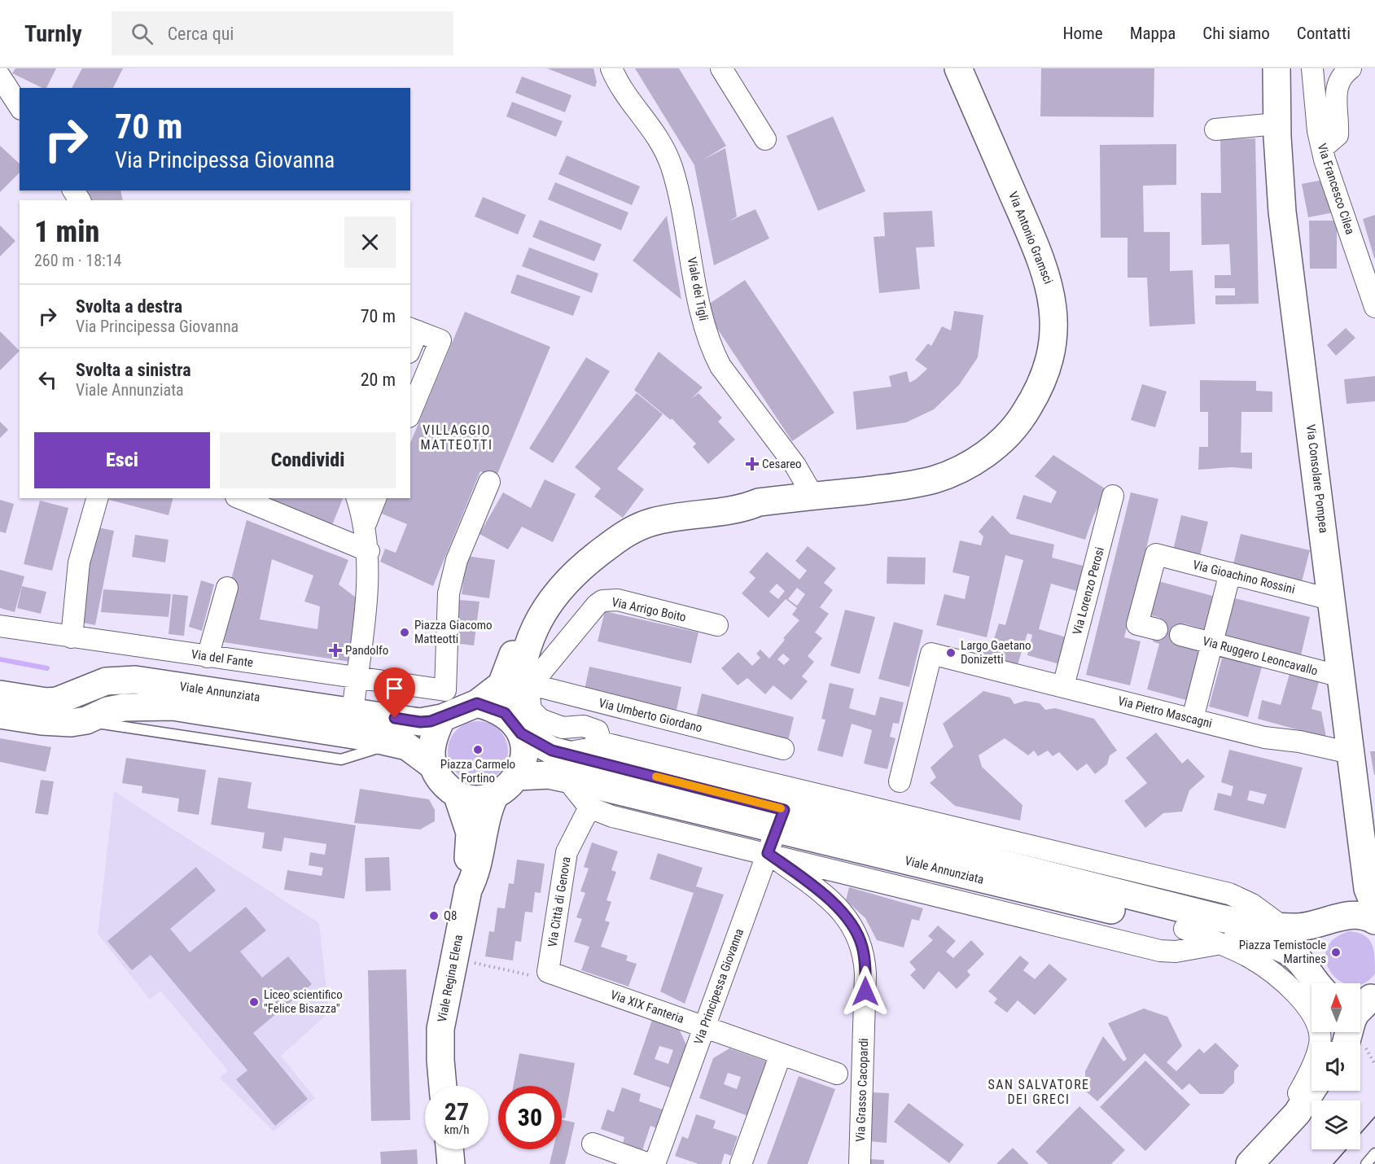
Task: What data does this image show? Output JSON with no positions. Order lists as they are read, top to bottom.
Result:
{
  "streets": {
    "main road": [
      "Via Antonio Gramsci",
      "Via Consolare Pompea",
      "Viale Annunziata",
      "Viale Regina Elena"
    ],
    "street": [
      "Via Francesco Cilea",
      "Viale dei Tigli",
      "Via Gioachino Rossini",
      "Via Lorenzo Perosi",
      "Via Arrigo Boito",
      "Via Ruggero Leoncavallo",
      "Via del Fante",
      "Via Pietro Mascagni",
      "Via Umberto Giordano",
      "Via Città di Genova",
      "Via Principessa Giovanna",
      "Via XIX Fanteria",
      "Via Grasso Cacopardi"
    ]
  },
  "crossings": [
    ["Via Antonio Gramsci", "Viale dei Tigli"],
    ["Via Antonio Gramsci", "Via Arrigo Boito"],
    ["Via Antonio Gramsci", "Viale Annunziata"],
    ["Via Antonio Gramsci", "Via Umberto Giordano"],
    ["Via Consolare Pompea", "Via Gioachino Rossini"],
    ["Via Consolare Pompea", "Via Ruggero Leoncavallo"],
    ["Via Consolare Pompea", "Viale Annunziata"],
    ["Via Consolare Pompea", "Via Pietro Mascagni"],
    ["Via Lorenzo Perosi", "Via Pietro Mascagni"],
    ["Via Arrigo Boito", "Via Umberto Giordano"],
    ["Viale Annunziata", "Via Principessa Giovanna"],
    ["Via Città di Genova", "Via XIX Fanteria"],
    ["Via Principessa Giovanna", "Via XIX Fanteria"],
    ["Via Principessa Giovanna", "Via Grasso Cacopardi"]
  ],
  "districts": ["VILLAGGIO MATTEOTTI", "SAN SALVATORE DEI GRECI"],
  "places": {
    "health": ["Cesareo", "Pandolfo"],
    "other": [
      "Piazza Giacomo Matteotti",
      "Largo Gaetano Donizetti",
      "Piazza Carmelo Fortino",
      "Q8",
      "Piazza Temistocle Martines",
      "Liceo scientifico \"Felice Bisazza\""
    ]
  },
  "north": "top",
  "page": {
    "header": "Turnly",
    "search": "Cerca qui",
    "nav": [
      "Home",
      "Mappa",
      "Chi siamo",
      "Contatti"
    ],
    "turn": ["70 m", "Via Principessa Giovanna"],
    "heading": ["1 min", "260 m · 18:14"],
    "list": [
      {
        "name": "Svolta a destra",
        "note": "Via Principessa Giovanna",
        "value": "70 m"
      },
      {
        "name": "Svolta a sinistra",
        "note": "Viale Annunziata",
        "value": "20 m"
      }
    ],
    "buttons": ["Esci", "Condividi"],
    "speed": "27 km/h",
    "limit": "30"
  }
}
